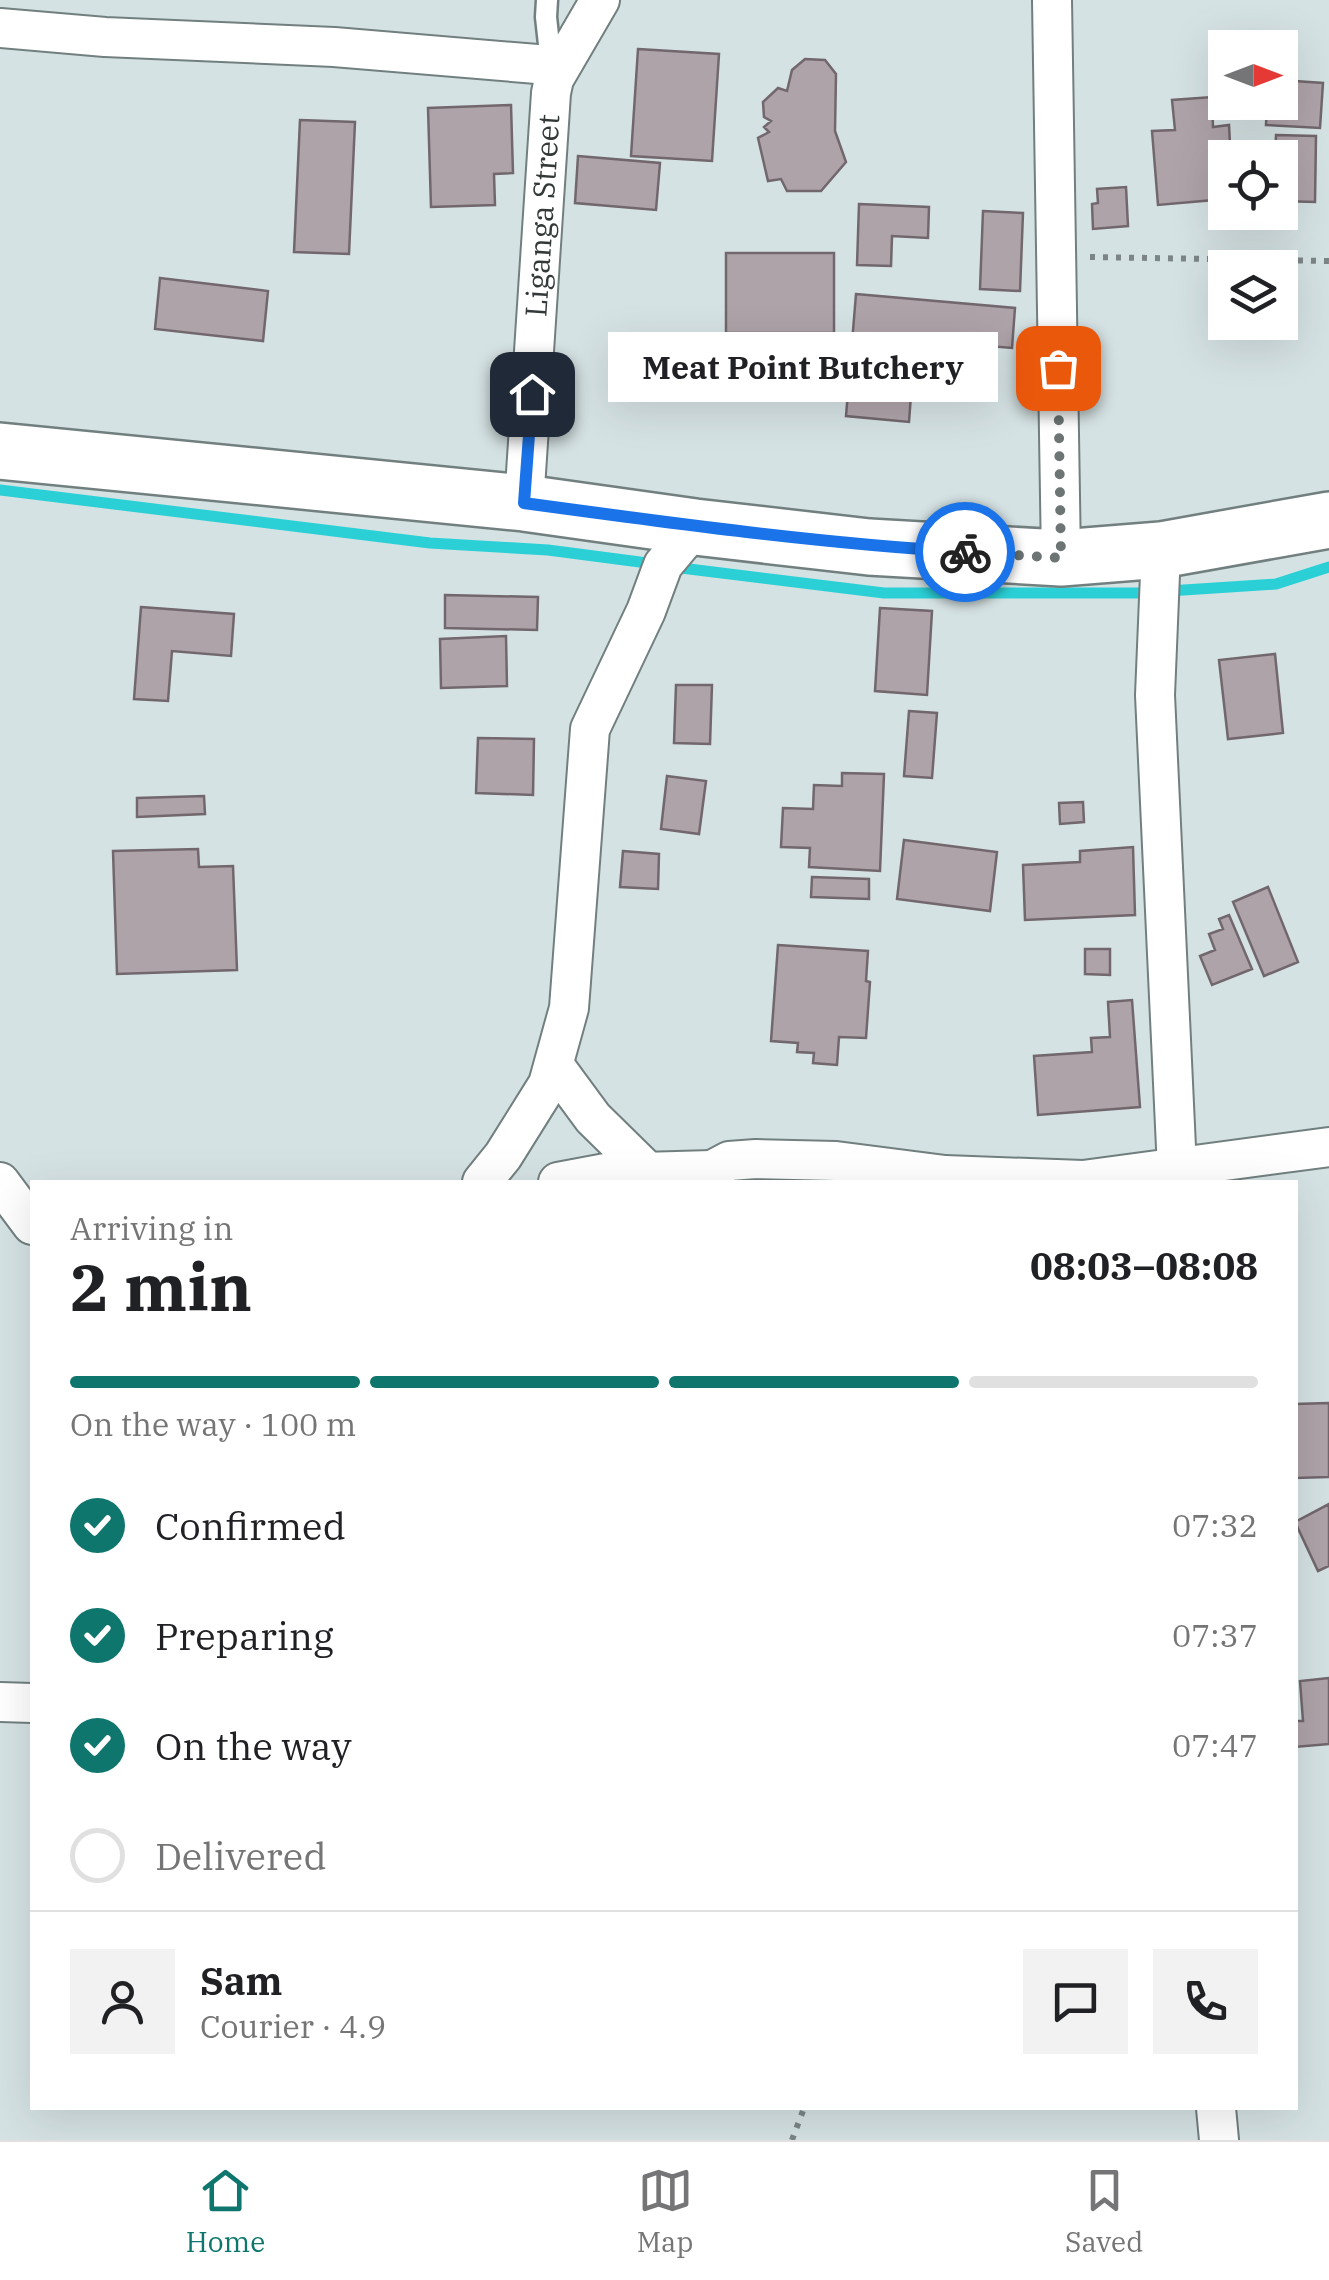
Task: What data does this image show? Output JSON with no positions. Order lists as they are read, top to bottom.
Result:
{
  "streets": {
    "street": ["Liganga Street"]
  },
  "places": ["Meat Point Butchery"],
  "north": "right",
  "page": {
    "bubble": "Meat Point Butchery",
    "heading": ["2 min", "Arriving in", "08:03–08:08"],
    "panel": ["Sam", "Courier · 4.9"],
    "bar": "On the way · 100 m",
    "list": [
      ["Confirmed", "07:32"],
      ["Preparing", "07:37"],
      ["On the way", "07:47"],
      "Delivered"
    ],
    "tabs": ["Home", "Map", "Saved"]
  }
}
